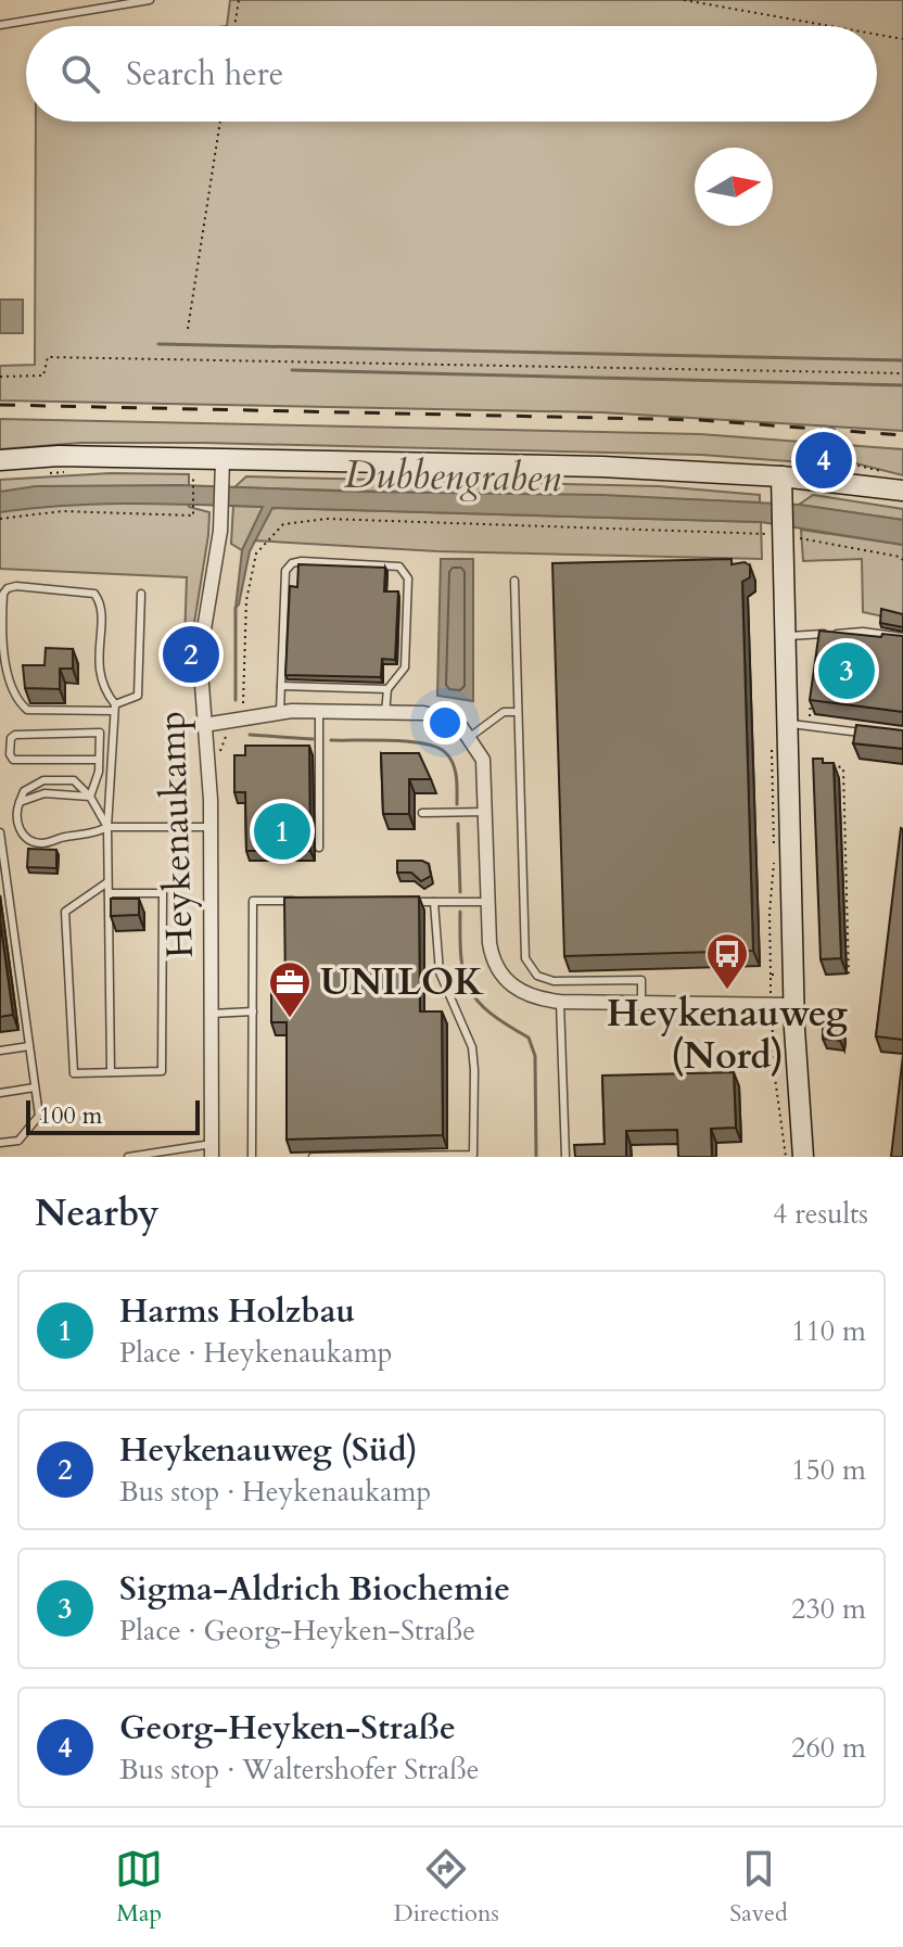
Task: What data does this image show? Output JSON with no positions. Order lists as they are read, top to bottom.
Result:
{
  "streets": {
    "street": ["Heykenaukamp"]
  },
  "water": ["Dubbengraben"],
  "places": {
    "bus stop": ["Heykenauweg (Nord)"],
    "office": ["UNILOK"]
  },
  "scale_bar": "100 m",
  "north": "right",
  "page": {
    "search": "Search here",
    "pins": [
      "4",
      "2",
      "3",
      "1"
    ],
    "scale": "100 m",
    "heading": ["Nearby", "4 results"],
    "list": [
      {
        "mark": "1",
        "name": "Harms Holzbau",
        "note": "Place · Heykenaukamp",
        "value": "110 m"
      },
      {
        "mark": "2",
        "name": "Heykenauweg (Süd)",
        "note": "Bus stop · Heykenaukamp",
        "value": "150 m"
      },
      {
        "mark": "3",
        "name": "Sigma-Aldrich Biochemie",
        "note": "Place · Georg-Heyken-Straße",
        "value": "230 m"
      },
      {
        "mark": "4",
        "name": "Georg-Heyken-Straße",
        "note": "Bus stop · Waltershofer Straße",
        "value": "260 m"
      }
    ],
    "nav": ["Map", "Directions", "Saved"]
  }
}
